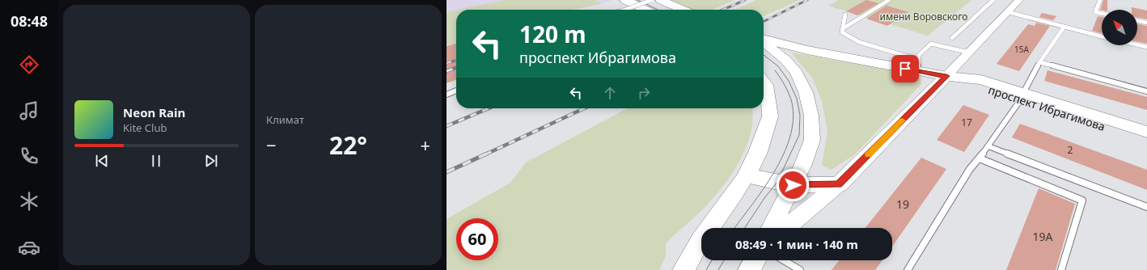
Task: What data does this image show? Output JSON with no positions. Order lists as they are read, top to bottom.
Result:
{
  "streets": {
    "main road": ["проспект Ибрагимова"]
  },
  "parks": ["имени Воровского"],
  "house_numbers": [
    "15А",
    "17",
    "2",
    "19",
    "19А"
  ],
  "north": "top left",
  "page": {
    "tabs": "08:48",
    "tile": "Климат",
    "turn": ["120 m", "проспект Ибрагимова"],
    "song": ["Neon Rain", "Kite Club"],
    "heat": ["−", "22°", "+"],
    "limit": "60",
    "trip": "08:49 · 1 мин · 140 m"
  }
}
